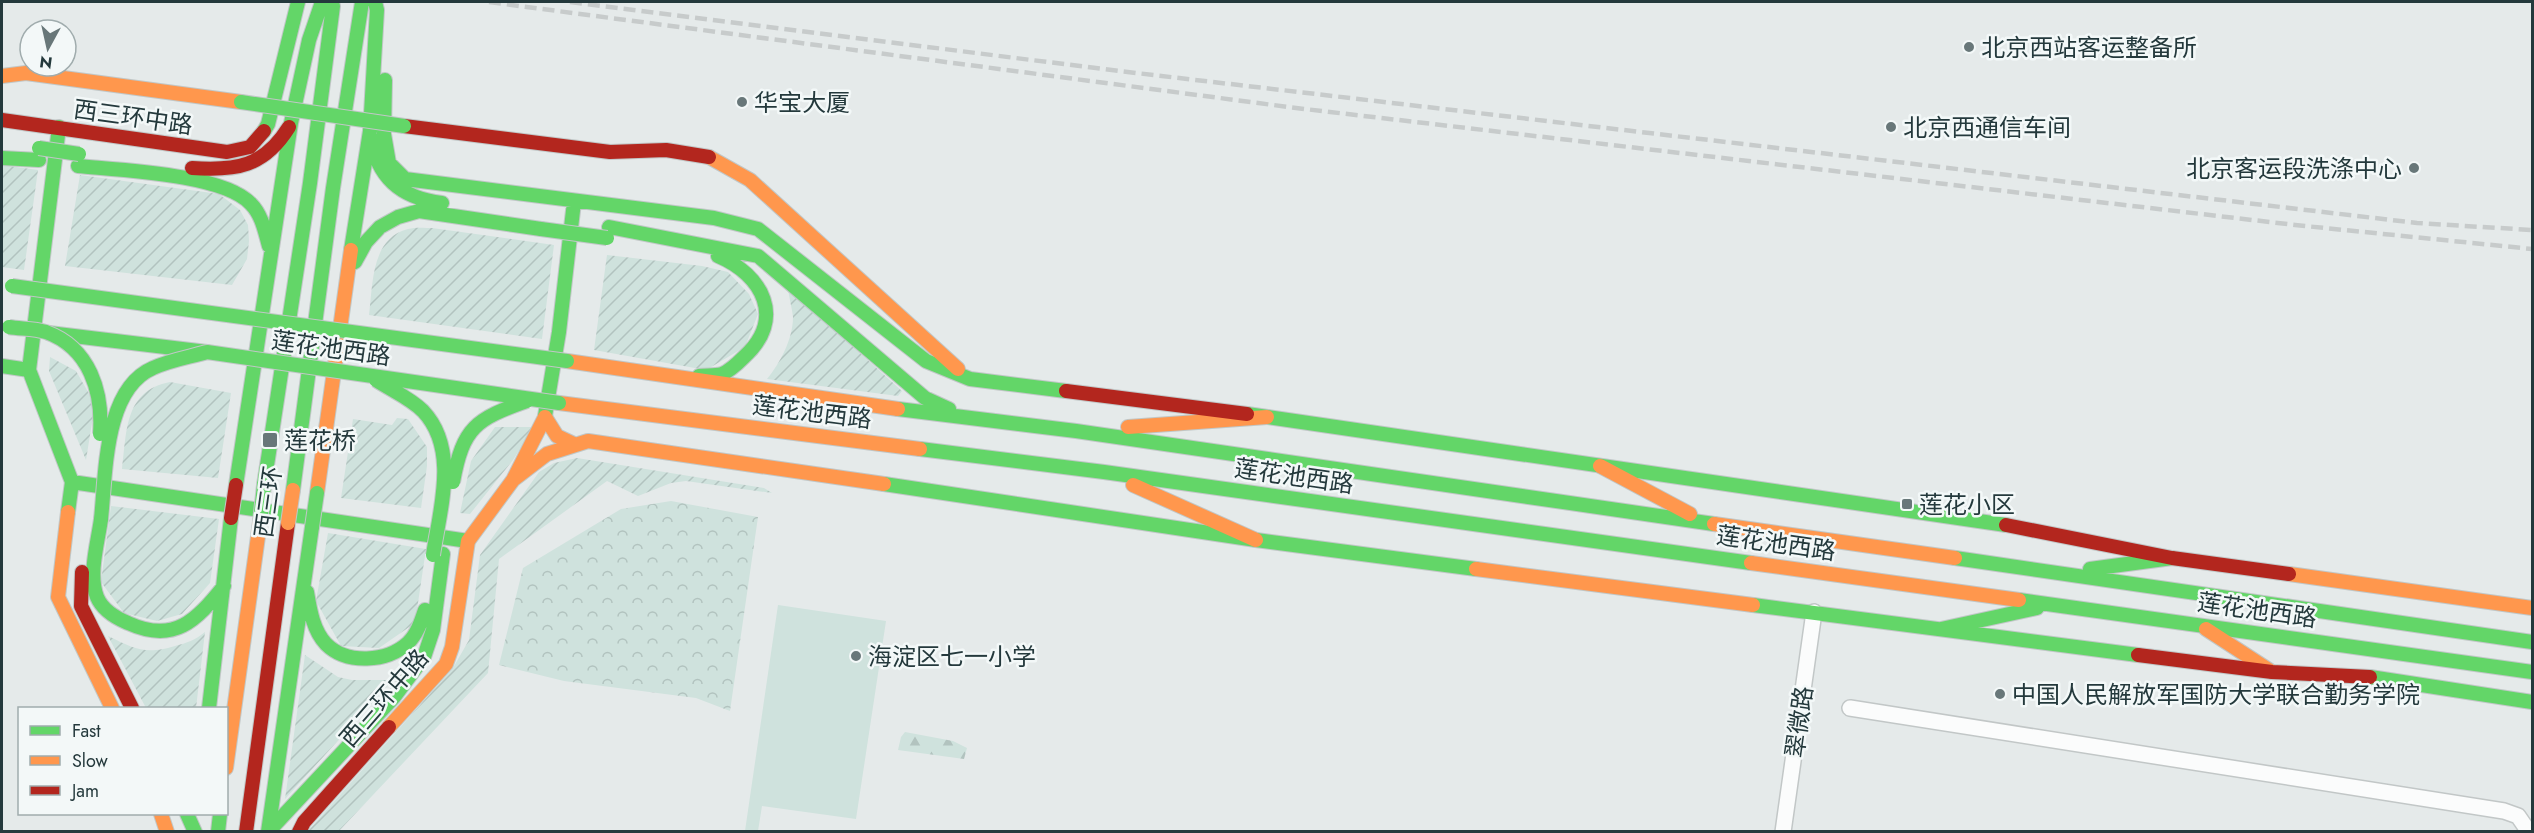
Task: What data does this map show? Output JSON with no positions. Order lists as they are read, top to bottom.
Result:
{
  "streets": {
    "main road": ["西三环中路", "莲花池西路", "西三环"],
    "street": ["翠微路"]
  },
  "crossings": [
    ["西三环中路", "莲花池西路"]
  ],
  "places": {
    "other": [
      "北京西站客运整备所",
      "华宝大厦",
      "北京西通信车间",
      "北京客运段洗涤中心",
      "海淀区七一小学",
      "中国人民解放军国防大学联合勤务学院"
    ],
    "transit": ["莲花桥", "莲花小区"]
  },
  "legend": ["Fast", "Slow", "Jam"],
  "north": "bottom"
}
